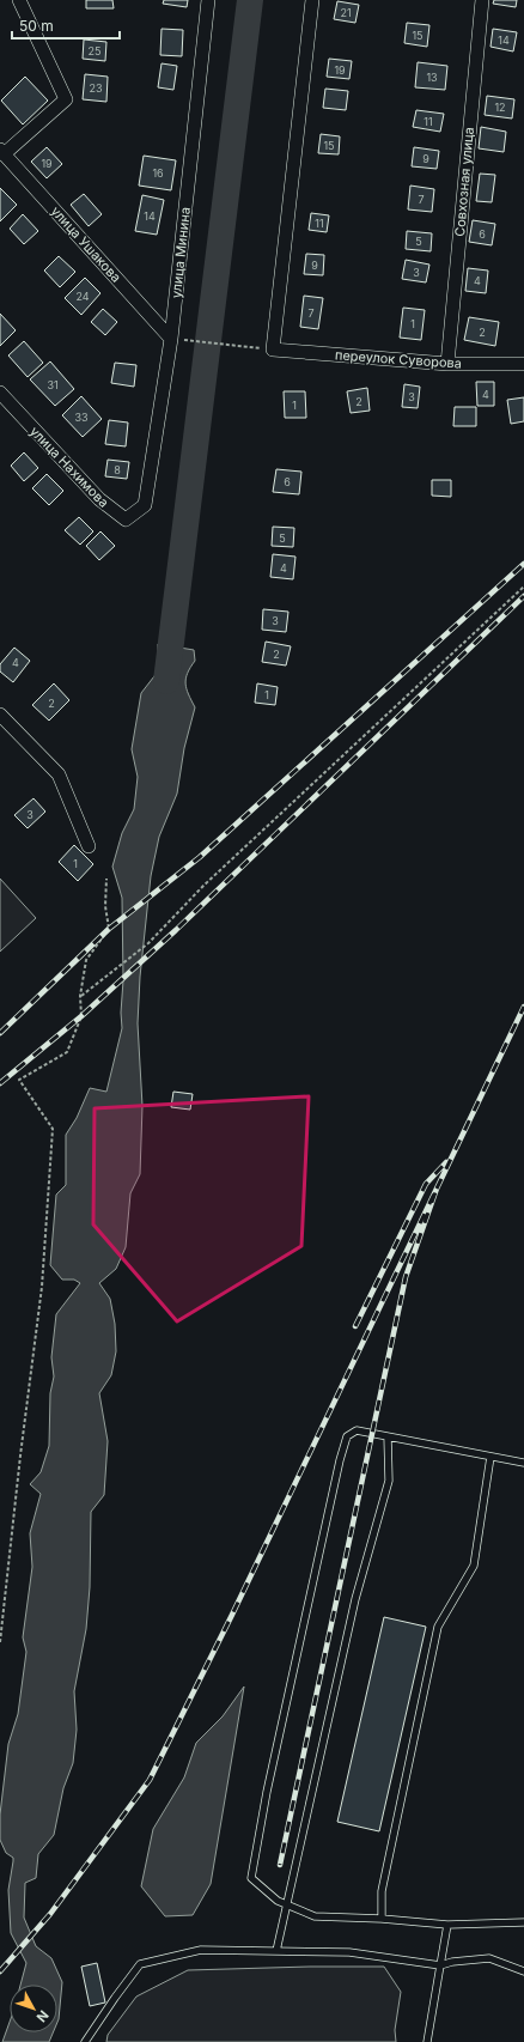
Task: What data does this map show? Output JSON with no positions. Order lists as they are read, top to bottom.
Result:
{
  "streets": {
    "street": [
      "Совхозная улица",
      "улица Ушакова",
      "улица Минина",
      "переулок Суворова",
      "улица Нахимова"
    ]
  },
  "crossings": [
    ["Совхозная улица", "переулок Суворова"],
    ["улица Ушакова", "улица Минина"],
    ["улица Минина", "улица Нахимова"]
  ],
  "house_numbers": [
    "21",
    "15",
    "14",
    "25",
    "19",
    "13",
    "23",
    "12",
    "11",
    "15",
    "9",
    "19",
    "16",
    "7",
    "14",
    "11",
    "6",
    "5",
    "9",
    "3",
    "4",
    "24",
    "7",
    "1",
    "2",
    "31",
    "4",
    "3",
    "2",
    "1",
    "33",
    "8",
    "6",
    "5",
    "4",
    "3",
    "2",
    "4",
    "1",
    "2",
    "3",
    "1"
  ],
  "scale_bar": "50 m",
  "north": "bottom right"
}
